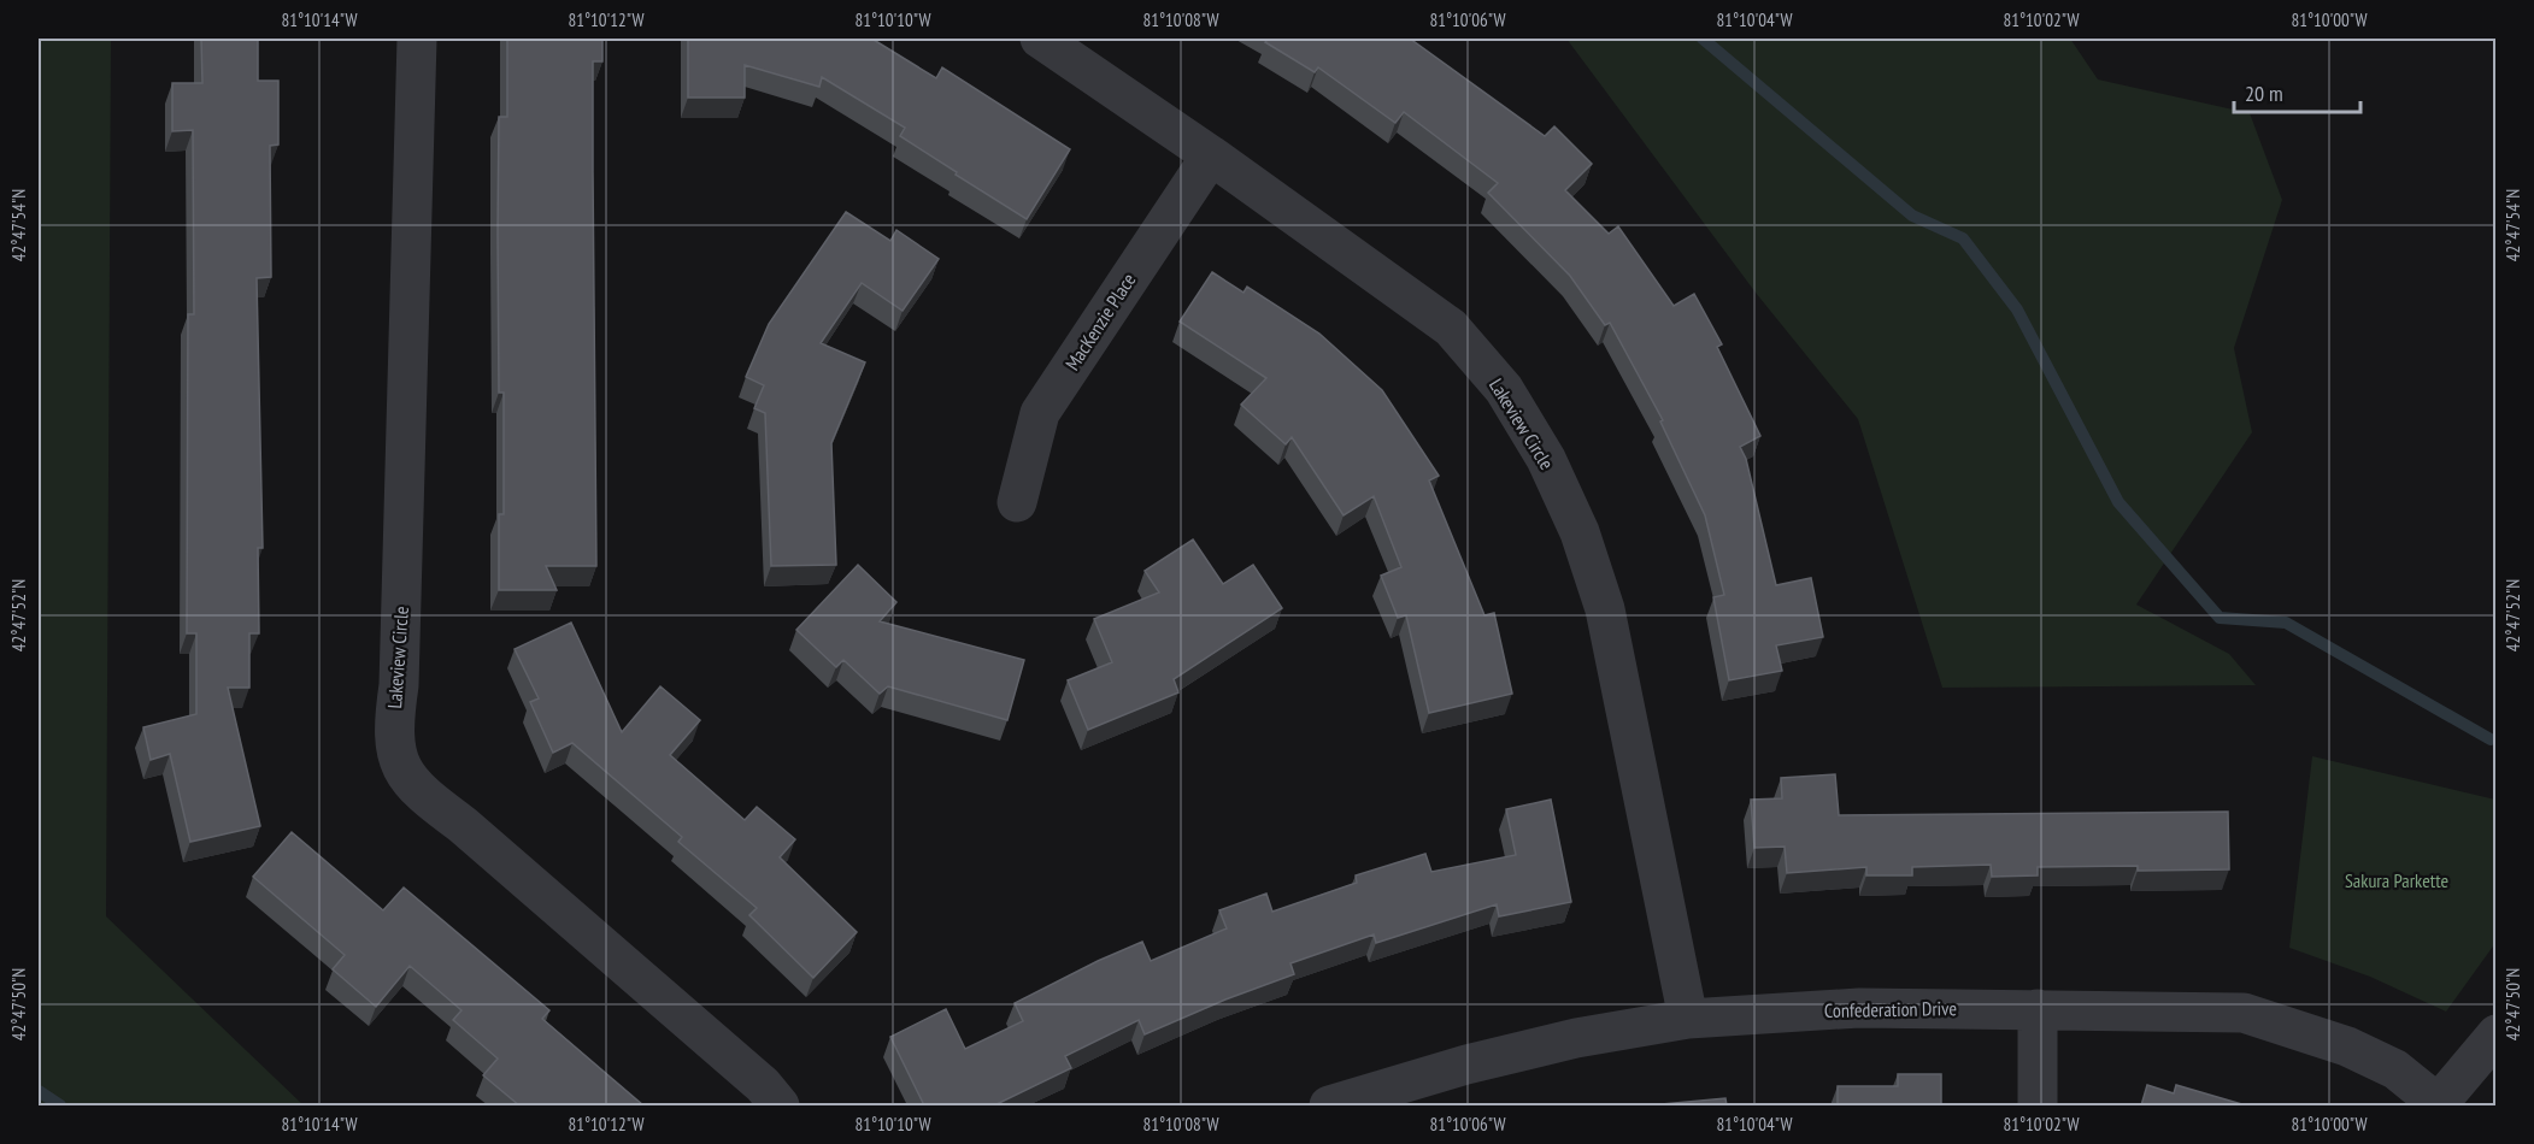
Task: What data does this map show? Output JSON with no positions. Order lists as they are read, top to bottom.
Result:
{
  "streets": {
    "street": ["MacKenzie Place", "Lakeview Circle", "Confederation Drive"]
  },
  "crossings": [
    ["MacKenzie Place", "Lakeview Circle"],
    ["Lakeview Circle", "Confederation Drive"]
  ],
  "parks": ["Sakura Parkette"],
  "scale_bar": "20 m",
  "coordinates": [
    "81°10'14\"W",
    "81°10'12\"W",
    "81°10'10\"W",
    "81°10'08\"W",
    "81°10'06\"W",
    "81°10'04\"W",
    "81°10'02\"W",
    "81°10'00\"W",
    "42°47'54\"N",
    "42°47'52\"N",
    "42°47'50\"N"
  ]
}
